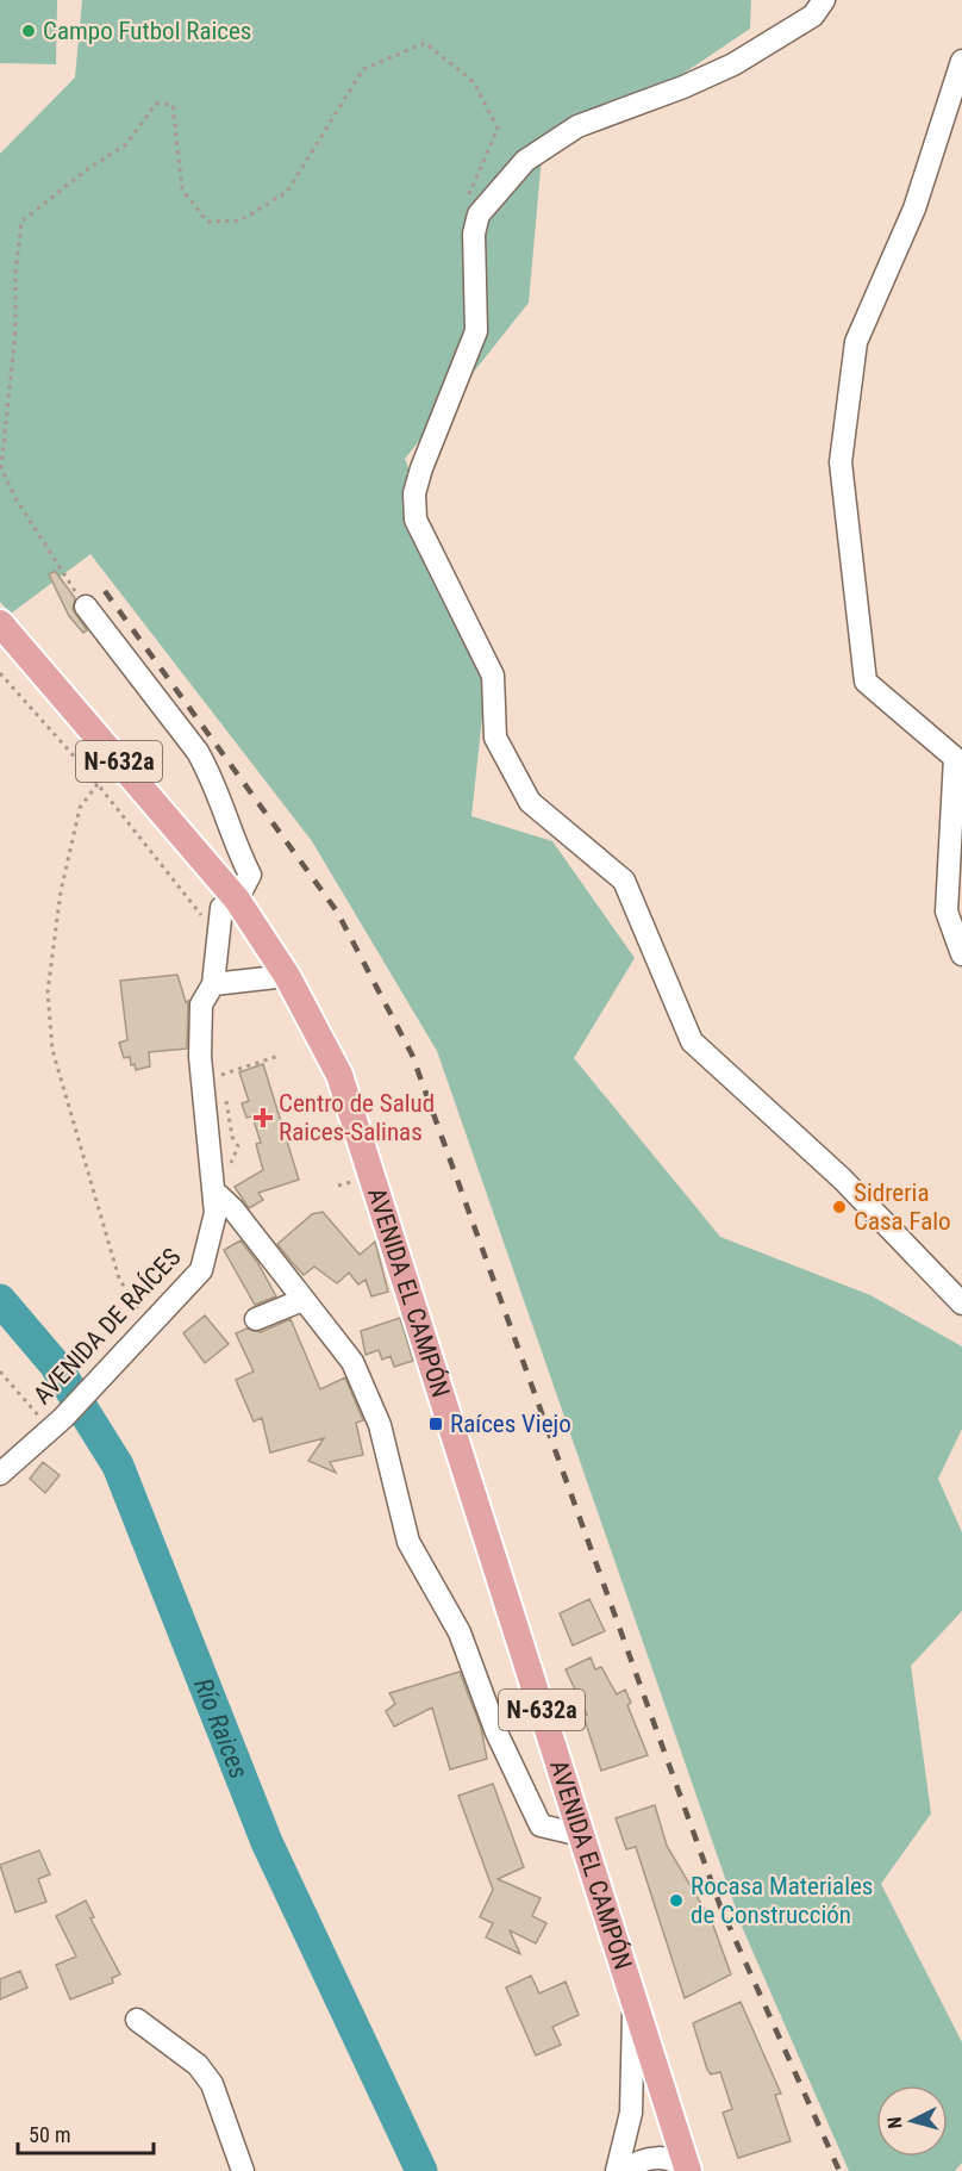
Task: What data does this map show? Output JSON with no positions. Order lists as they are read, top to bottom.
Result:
{
  "streets": {
    "main road": ["N-632a", "AVENIDA EL CAMPÓN"],
    "street": ["AVENIDA DE RAÍCES"]
  },
  "crossings": [
    ["AVENIDA EL CAMPÓN", "AVENIDA DE RAÍCES"]
  ],
  "water": ["Río Raices"],
  "places": {
    "other": ["Campo Futbol Raices", "Sidreria Casa Falo", "Rocasa Materiales de Construcción"],
    "health": ["Centro de Salud Raices-Salinas"],
    "transit": ["Raíces Viejo"]
  },
  "scale_bar": "50 m",
  "north": "left"
}
